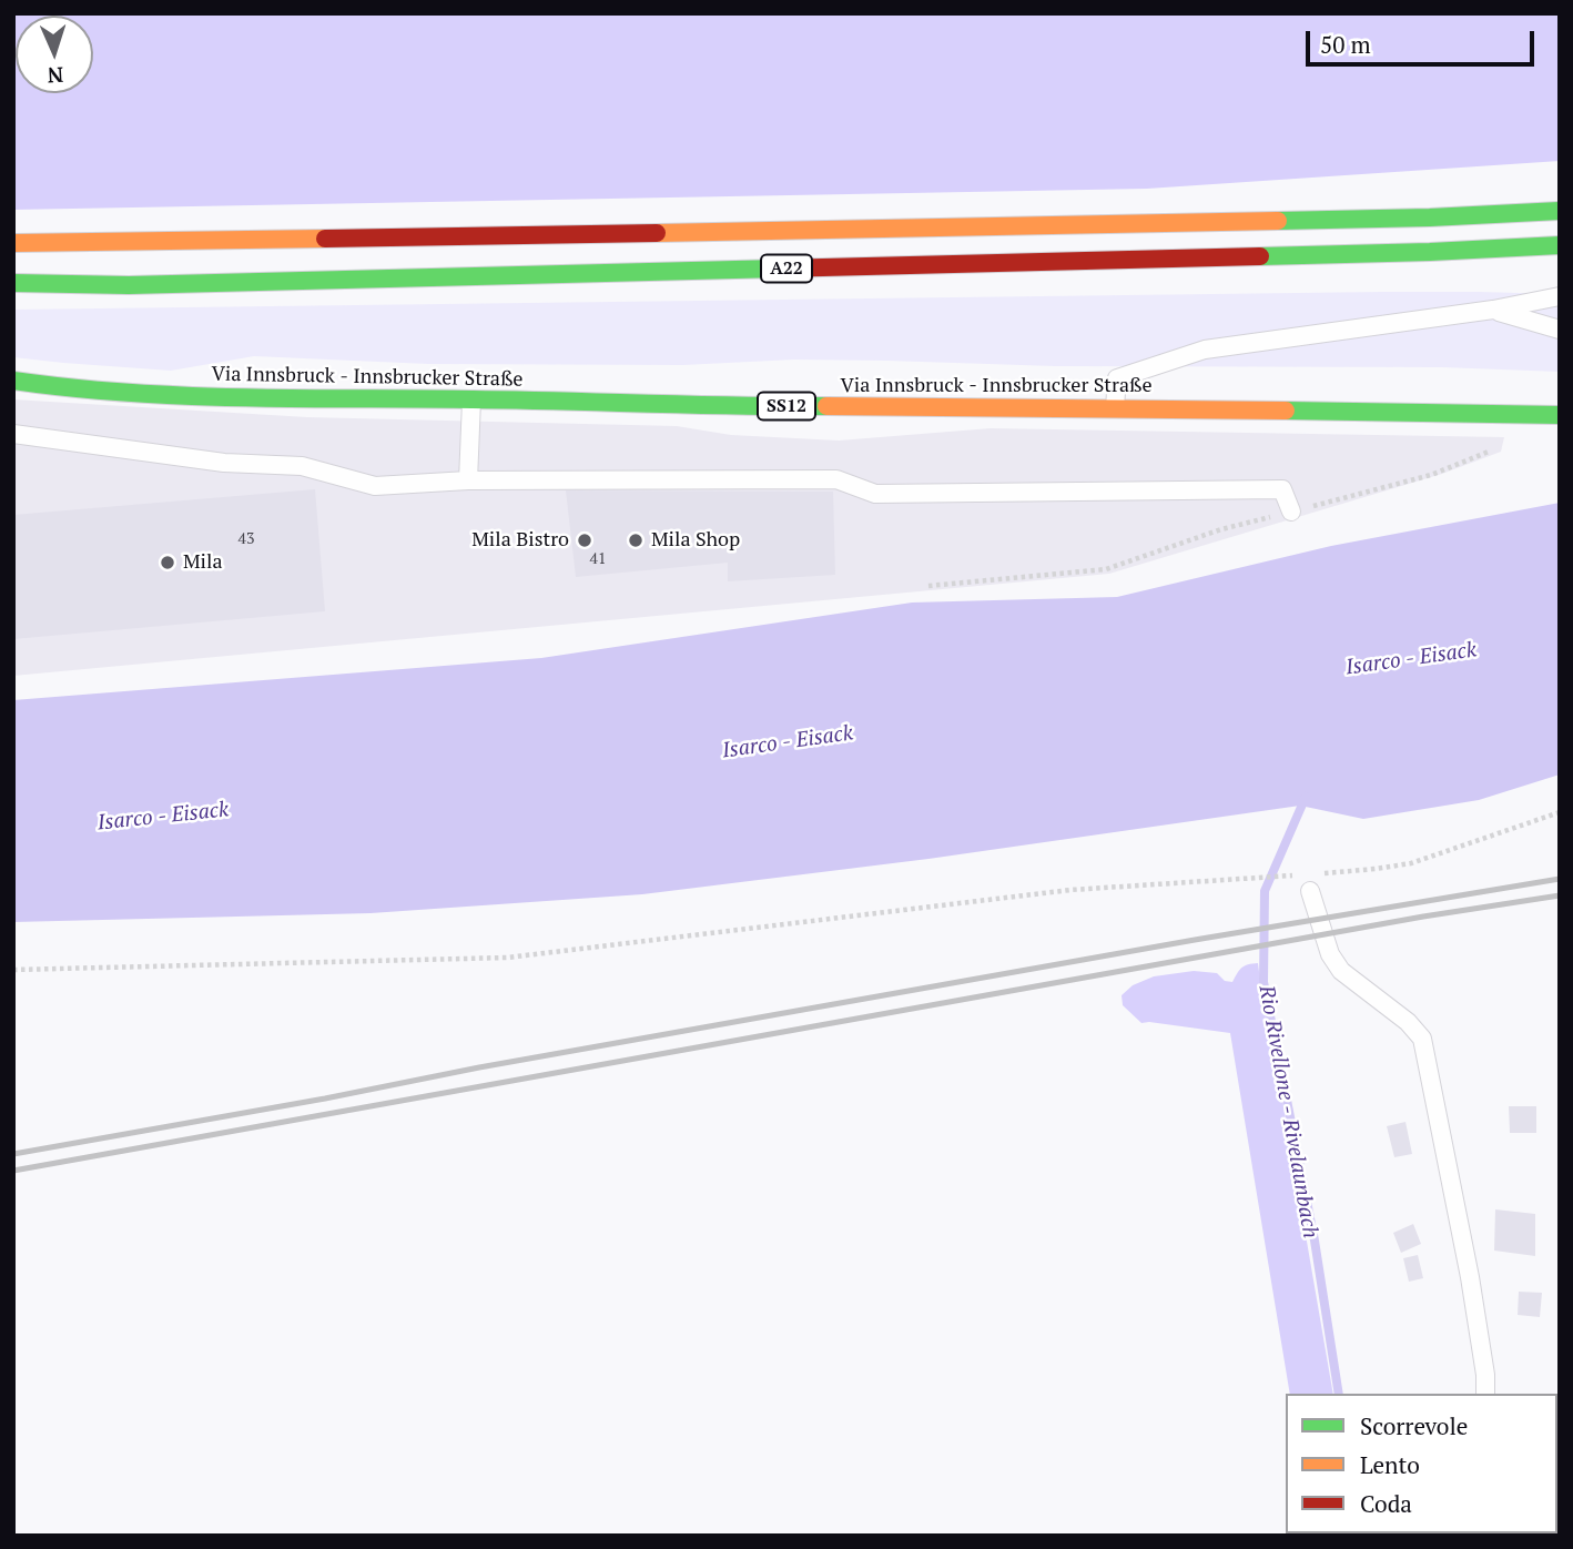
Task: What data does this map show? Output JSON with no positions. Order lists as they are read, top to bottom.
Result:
{
  "streets": {
    "main road": ["A22", "Via Innsbruck - Innsbrucker Straße", "SS12"]
  },
  "water": ["Isarco - Eisack", "Rio Rivellone - Rivelaunbach"],
  "places": ["Mila Bistro", "Mila Shop", "Mila"],
  "house_numbers": ["43", "41"],
  "legend": ["Scorrevole", "Lento", "Coda"],
  "scale_bar": "50 m",
  "north": "bottom"
}
